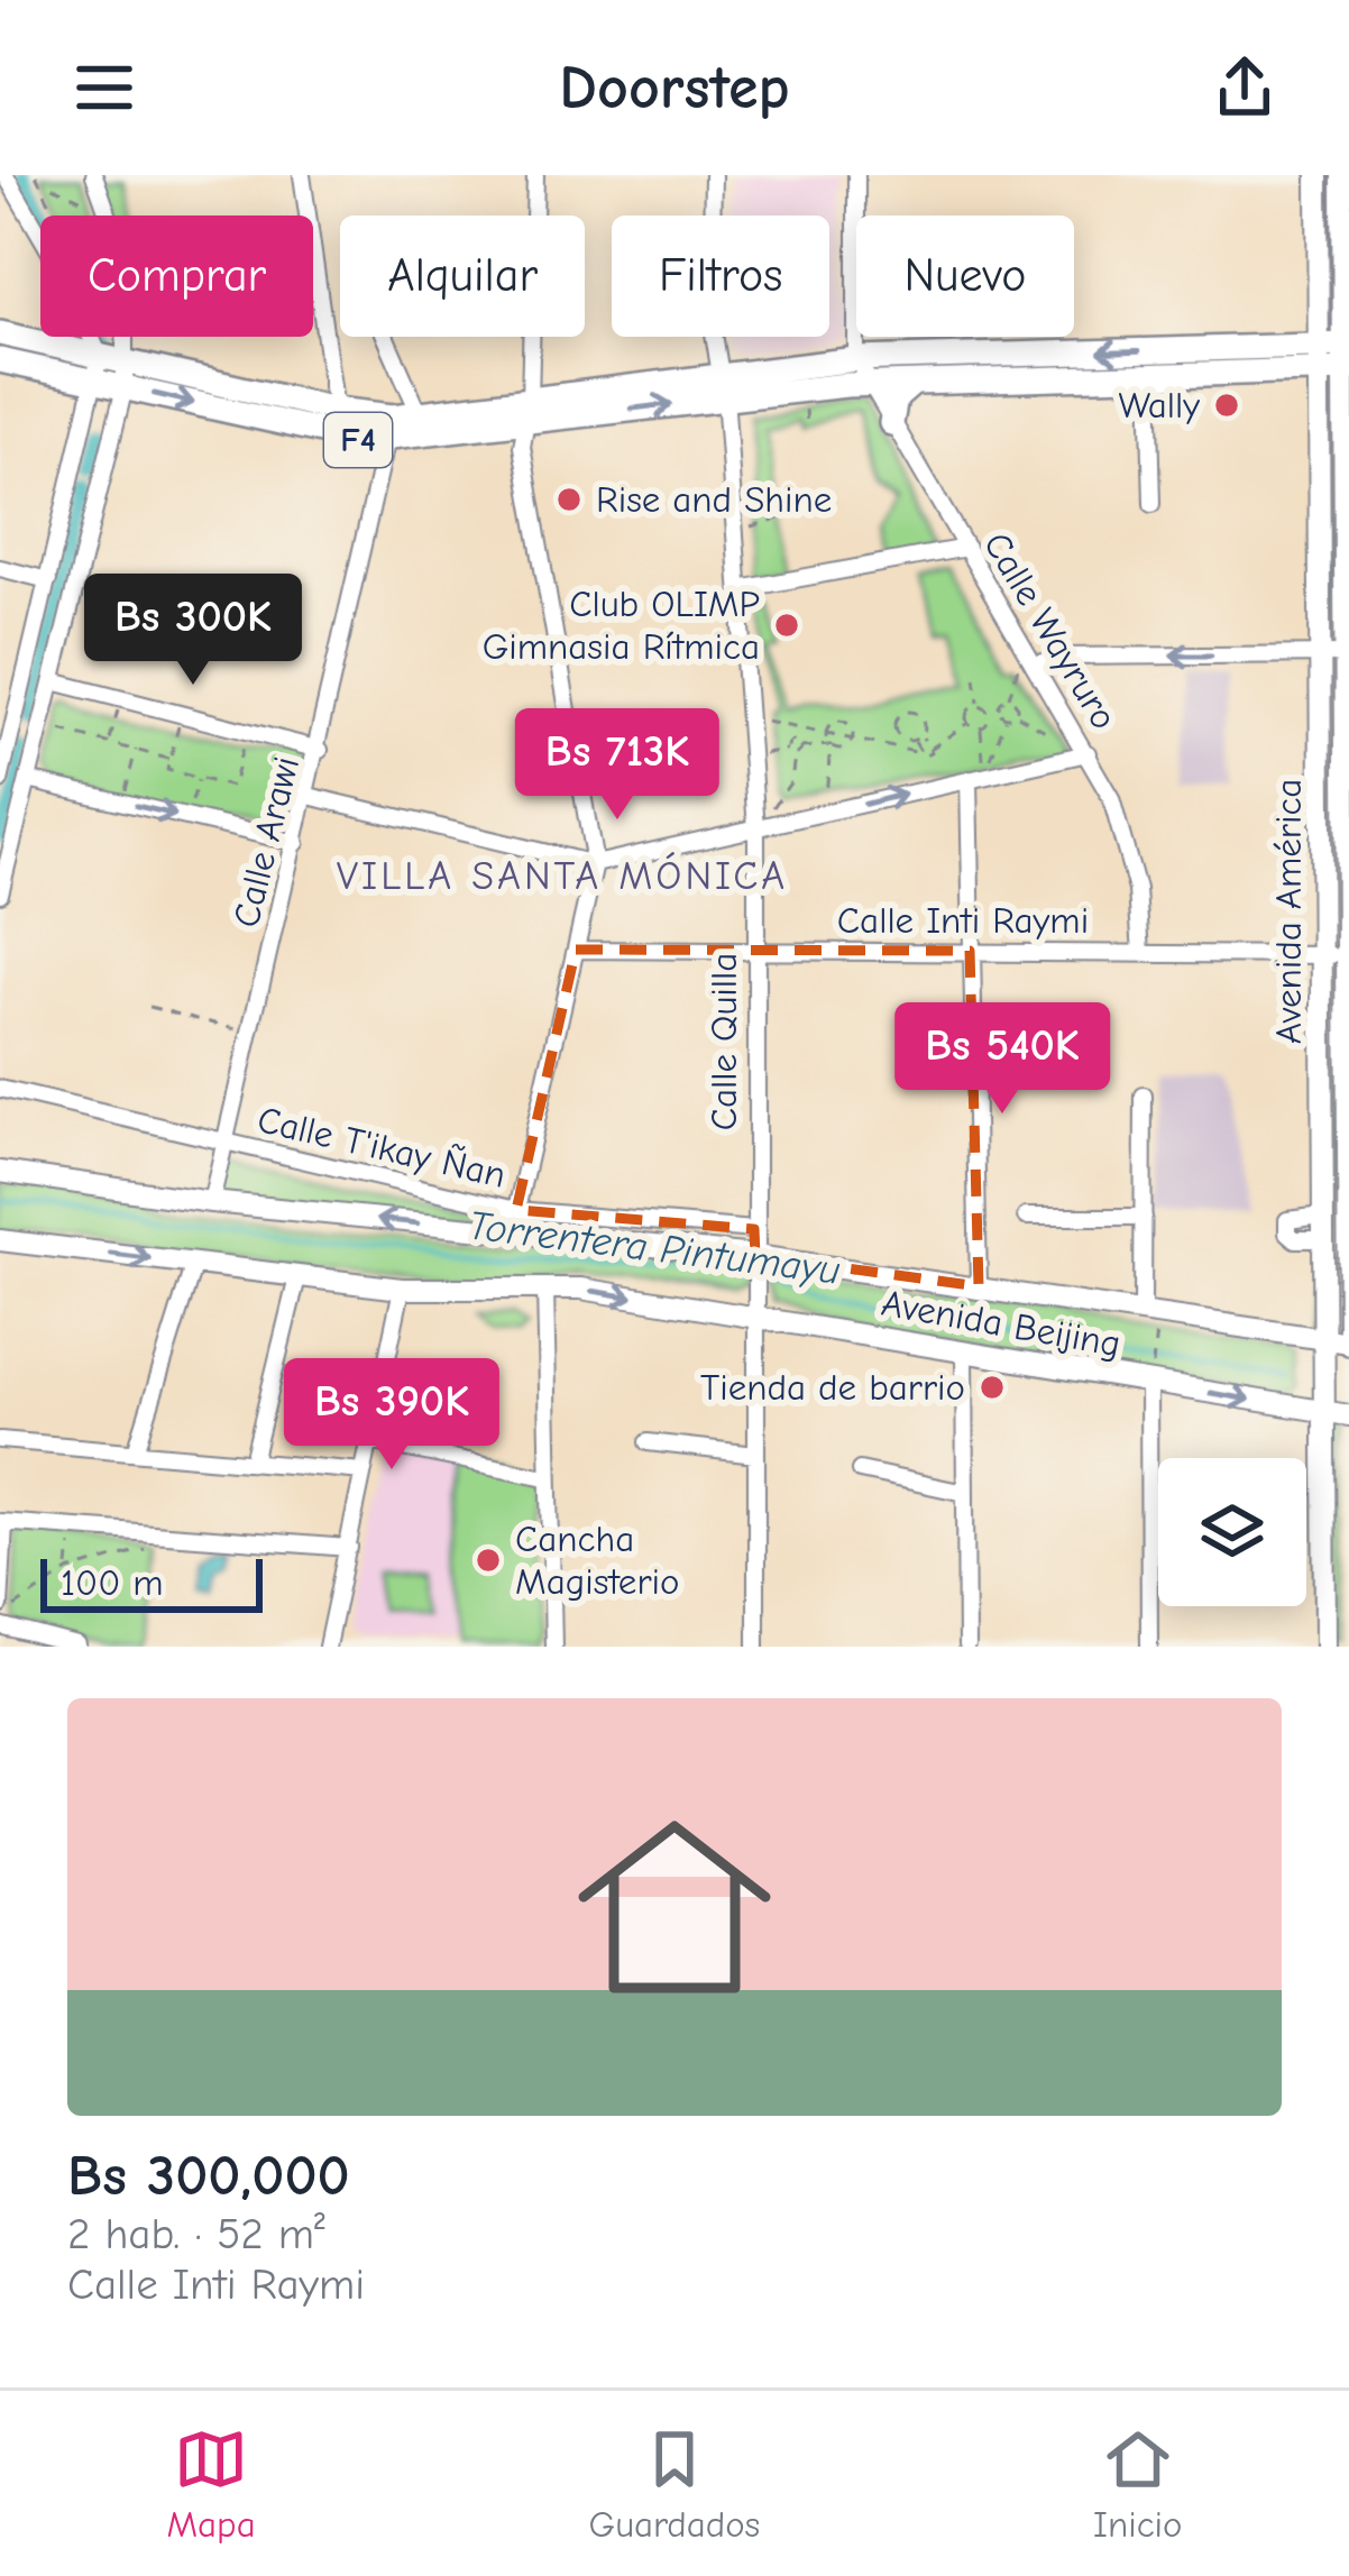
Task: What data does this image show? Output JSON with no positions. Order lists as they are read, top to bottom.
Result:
{
  "streets": {
    "highway": ["F4"],
    "main road": ["Avenida América", "Avenida Beijing"],
    "street": [
      "Calle Wayruro",
      "Calle Arawi",
      "Calle Inti Raymi",
      "Calle Quilla",
      "Calle T'ikay Ñan"
    ]
  },
  "crossings": [
    ["F4", "Calle Wayruro"],
    ["F4", "Calle Arawi"],
    ["F4", "Avenida América"],
    ["F4", "Calle Quilla"],
    ["Calle Wayruro", "Calle Inti Raymi"],
    ["Calle Arawi", "Calle T'ikay Ñan"],
    ["Calle Arawi", "Avenida Beijing"],
    ["Avenida América", "Calle Inti Raymi"],
    ["Avenida América", "Avenida Beijing"],
    ["Calle Inti Raymi", "Calle Quilla"],
    ["Calle Quilla", "Calle T'ikay Ñan"],
    ["Calle Quilla", "Avenida Beijing"]
  ],
  "districts": ["VILLA SANTA MÓNICA"],
  "water": ["Torrentera Pintumayu"],
  "places": [
    "Wally",
    "Rise and Shine",
    "Club OLIMP Gimnasia Rítmica",
    "Tienda de barrio",
    "Cancha Magisterio"
  ],
  "scale_bar": "100 m",
  "page": {
    "header": "Doorstep",
    "chip": [
      "Comprar",
      "Alquilar",
      "Filtros",
      "Nuevo"
    ],
    "price": [
      "Bs 300K",
      "Bs 713K",
      "Bs 540K",
      "Bs 390K"
    ],
    "scale": "100 m",
    "list": [
      {
        "name": "Bs 300,000",
        "note": "2 hab. · 52 m² · Calle Inti Raymi"
      }
    ],
    "tabs": ["Mapa", "Guardados", "Inicio"]
  }
}
